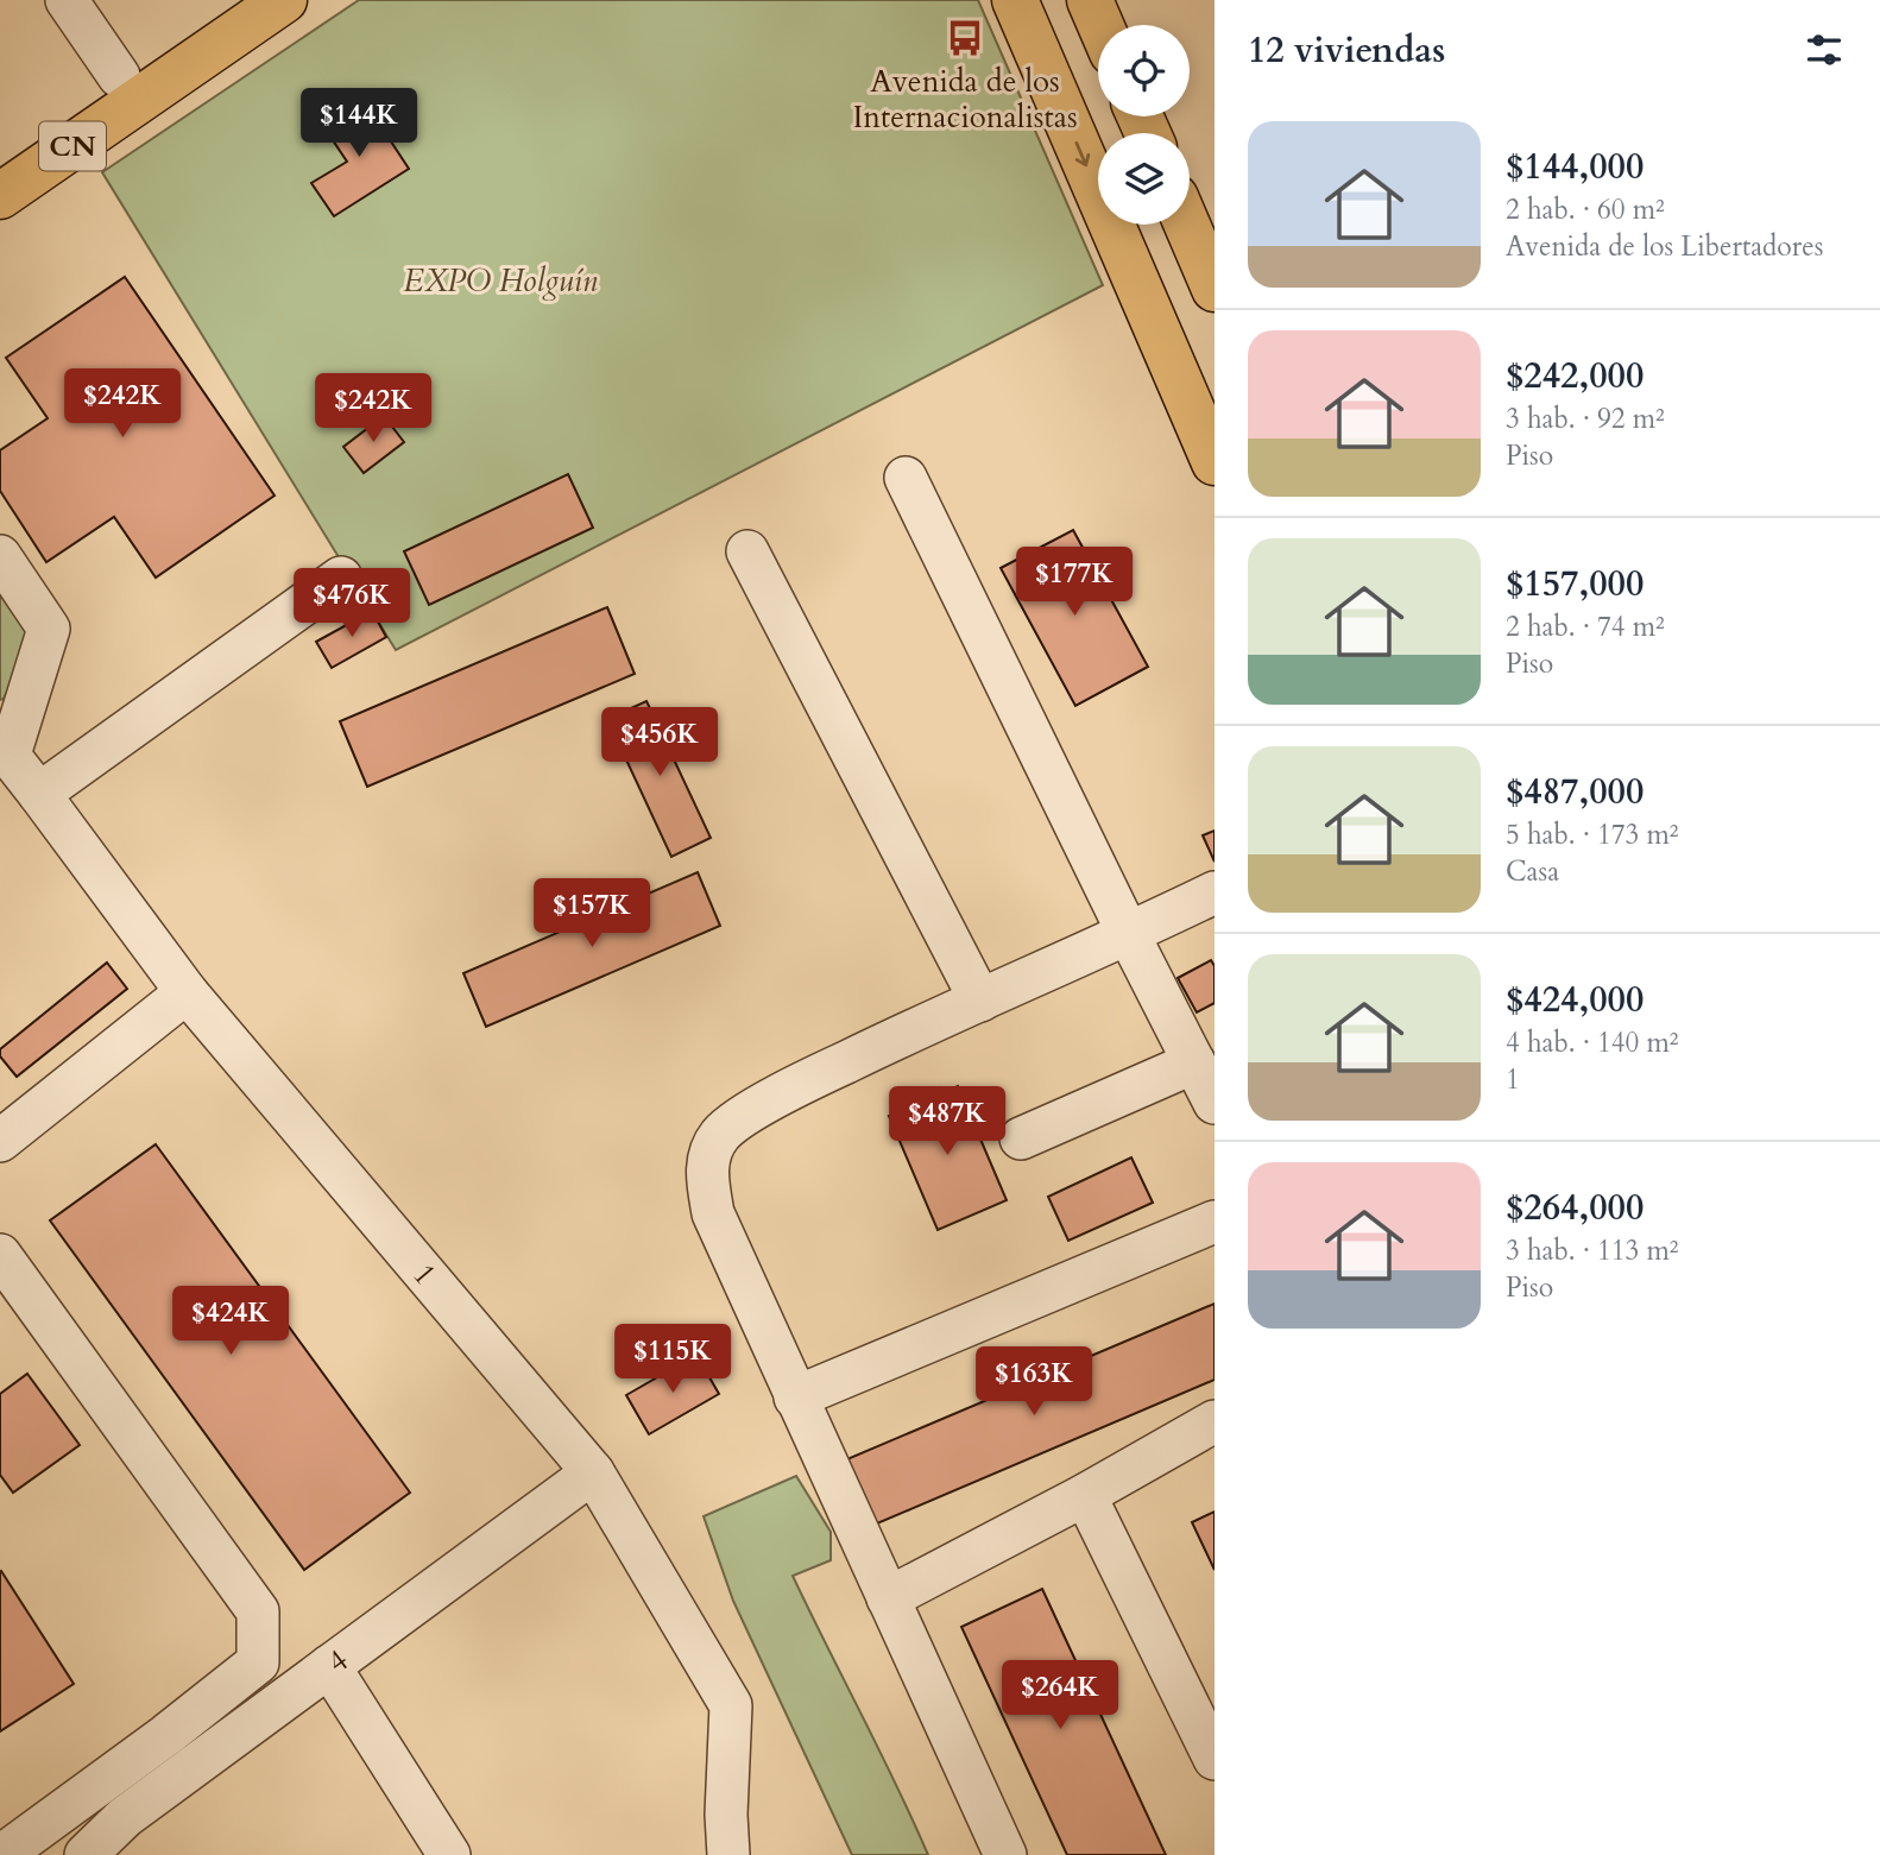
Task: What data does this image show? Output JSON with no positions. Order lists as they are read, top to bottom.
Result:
{
  "streets": {
    "main road": ["CN"],
    "street": ["1", "4"]
  },
  "crossings": [
    ["1", "4"]
  ],
  "parks": ["EXPO Holguín"],
  "places": {
    "bus stop": ["Avenida de los Internacionalistas"]
  },
  "page": {
    "heading": "12 viviendas",
    "price": [
      "$144K",
      "$242K",
      "$242K",
      "$177K",
      "$476K",
      "$456K",
      "$157K",
      "$487K",
      "$424K",
      "$115K",
      "$163K",
      "$264K"
    ],
    "list": [
      {
        "name": "$144,000",
        "note": "2 hab. · 60 m² · Avenida de los Libertadores"
      },
      {
        "name": "$242,000",
        "note": "3 hab. · 92 m² · Piso"
      },
      {
        "name": "$157,000",
        "note": "2 hab. · 74 m² · Piso"
      },
      {
        "name": "$487,000",
        "note": "5 hab. · 173 m² · Casa"
      },
      {
        "name": "$424,000",
        "note": "4 hab. · 140 m² · 1"
      },
      {
        "name": "$264,000",
        "note": "3 hab. · 113 m² · Piso"
      }
    ]
  }
}
